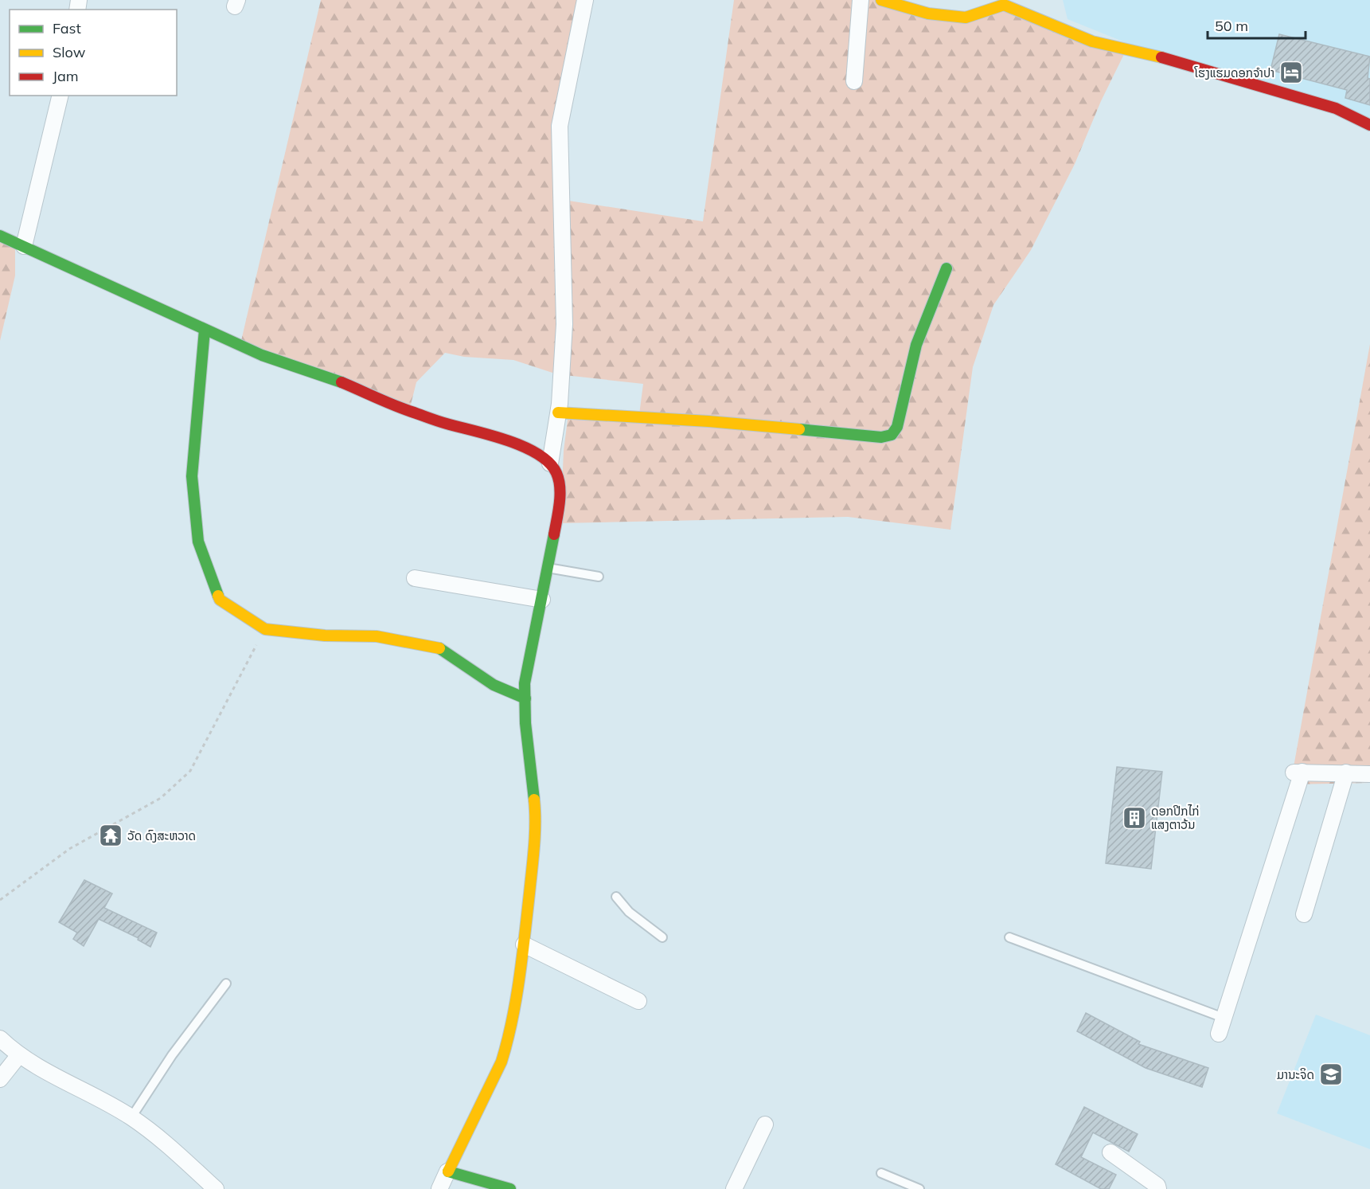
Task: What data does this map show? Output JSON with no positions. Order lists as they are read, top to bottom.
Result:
{
  "places": {
    "hotel": ["ໂຮງແຮມດອກຈຳປາ"],
    "building": ["ດອກປີກໄກ່ ແສງຕາວ້ນ"],
    "temple": ["ວັດ ດົງສະຫວາດ"],
    "school or university": ["ມານະຈິດ"]
  },
  "legend": ["Fast", "Slow", "Jam"],
  "scale_bar": "50 m"
}
